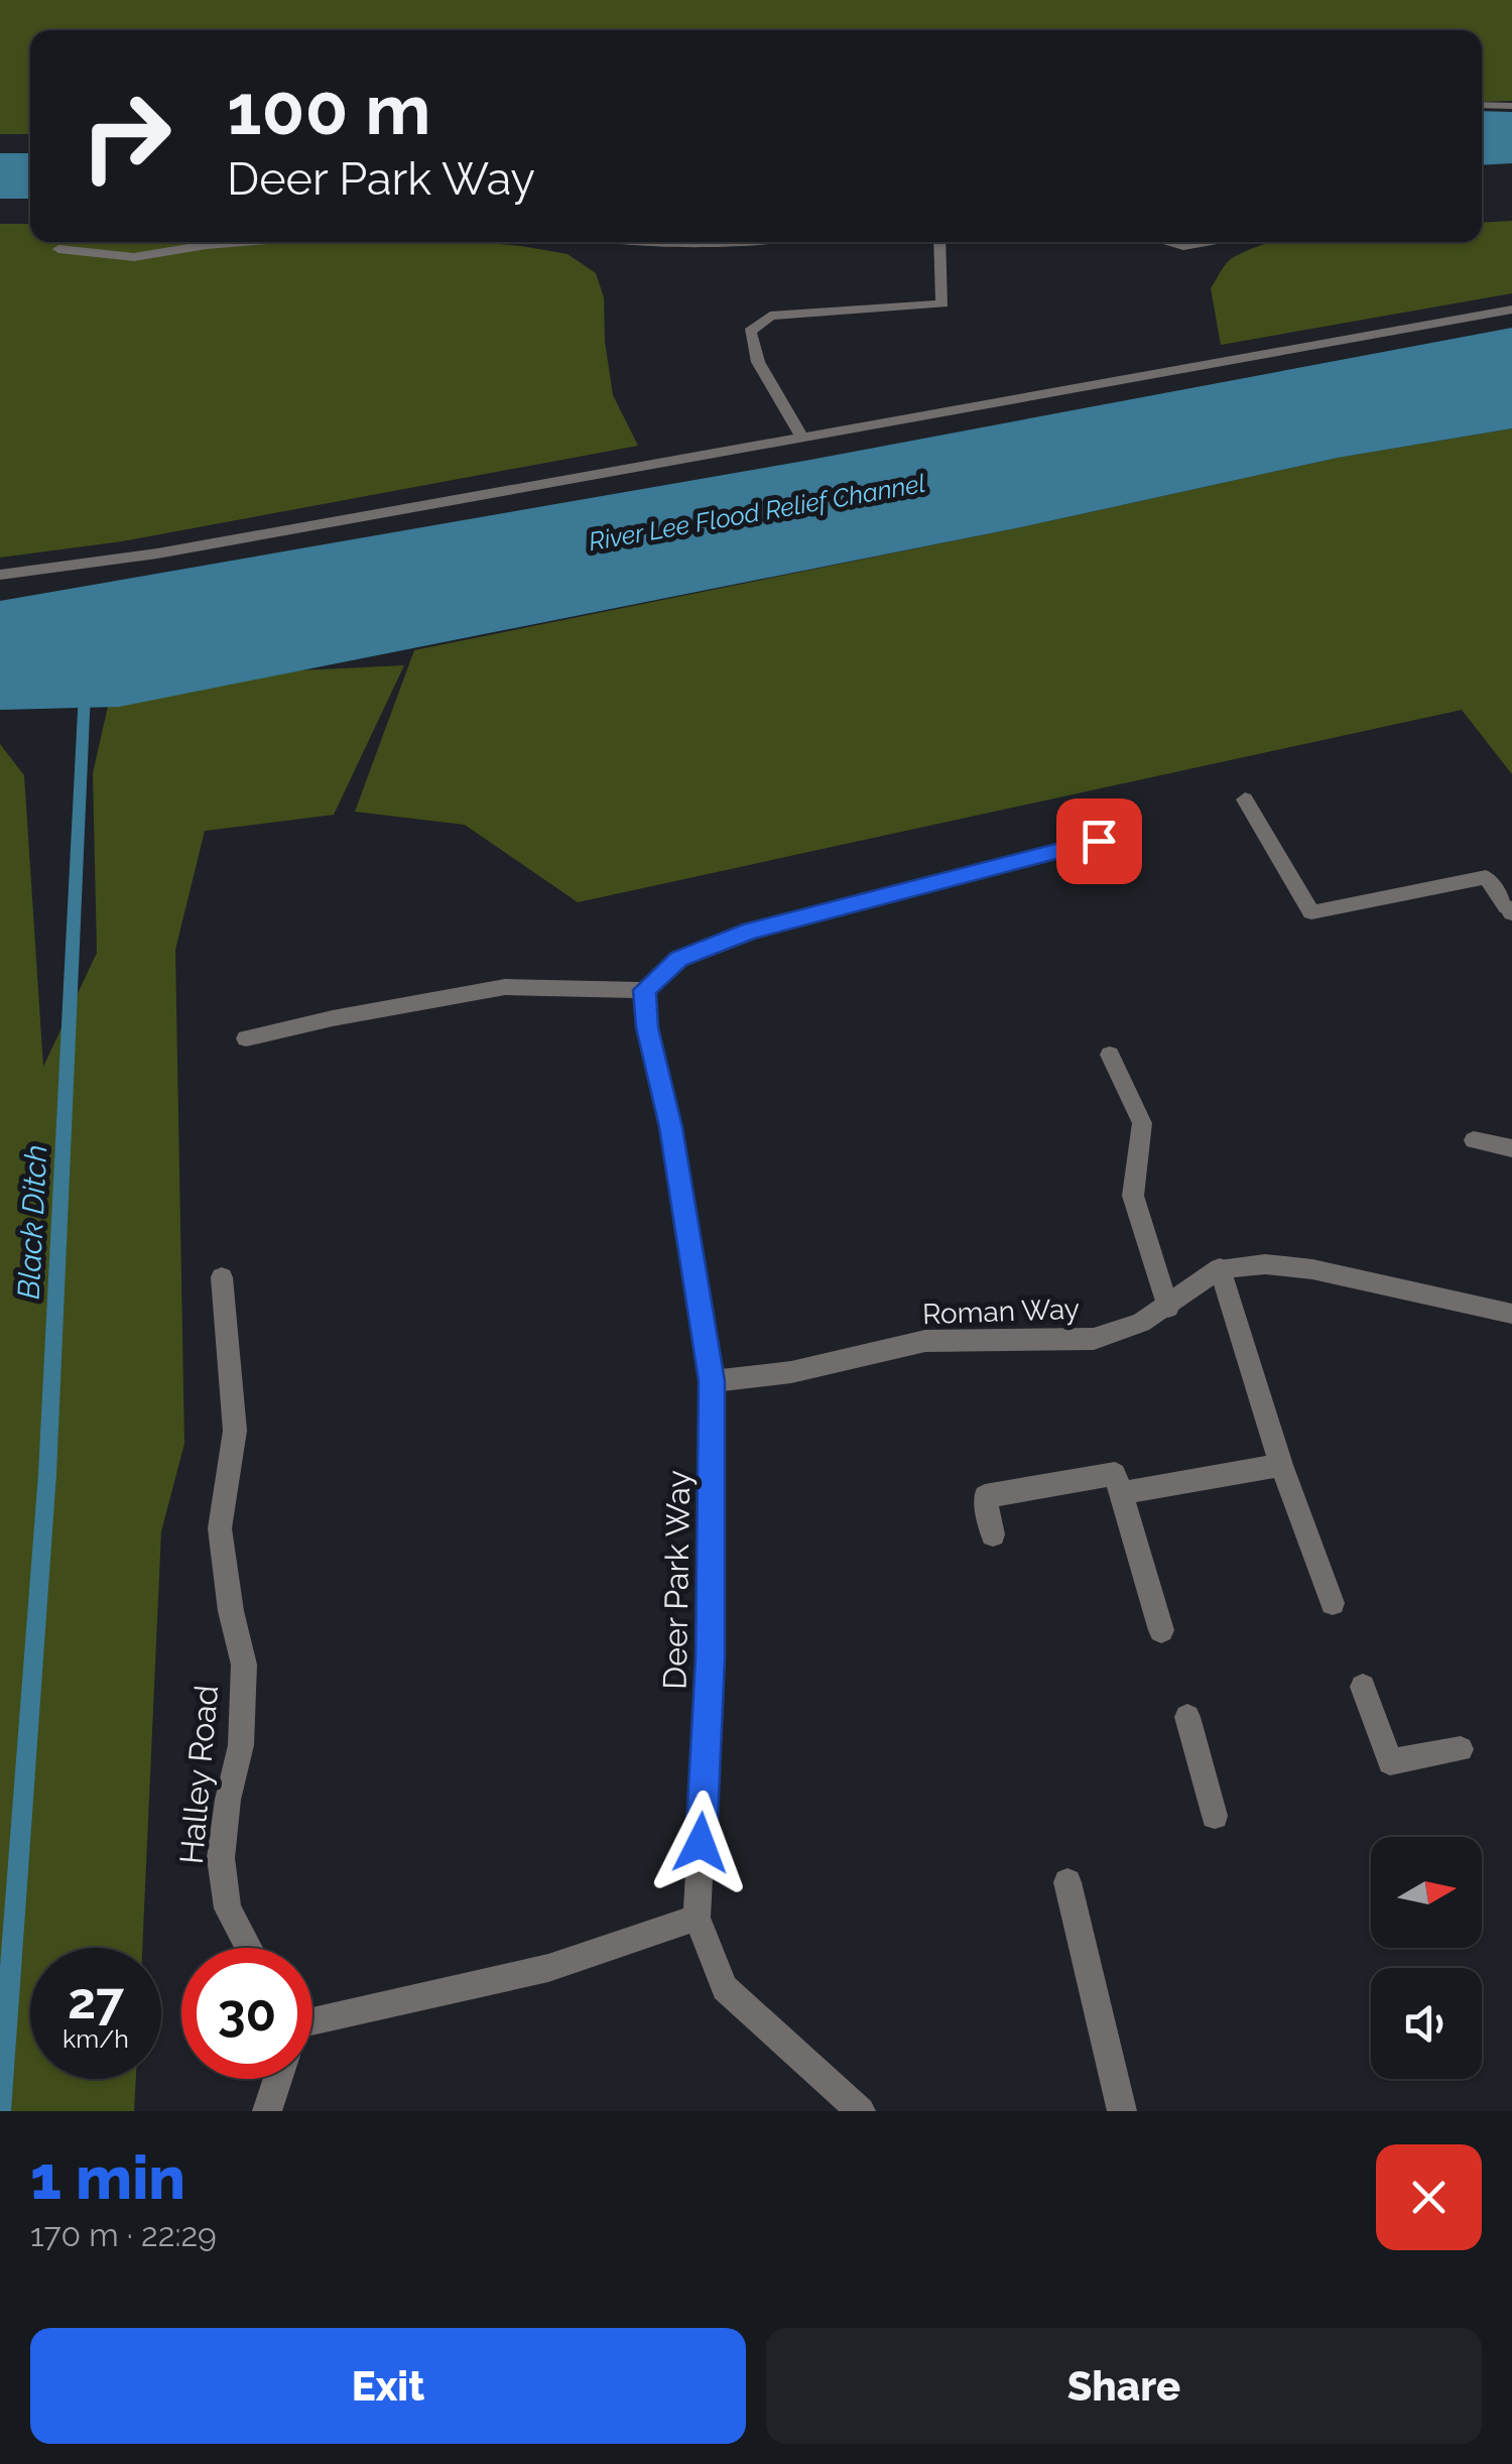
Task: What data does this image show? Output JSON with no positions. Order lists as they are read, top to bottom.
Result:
{
  "streets": {
    "street": ["Roman Way", "Deer Park Way", "Halley Road"]
  },
  "crossings": [
    ["Roman Way", "Deer Park Way"]
  ],
  "water": ["River Lee Flood Relief Channel", "Black Ditch"],
  "north": "right",
  "page": {
    "turn": ["100 m", "Deer Park Way"],
    "speed": "27 km/h",
    "limit": "30",
    "heading": ["1 min", "170 m · 22:29"],
    "buttons": ["Exit", "Share"]
  }
}
